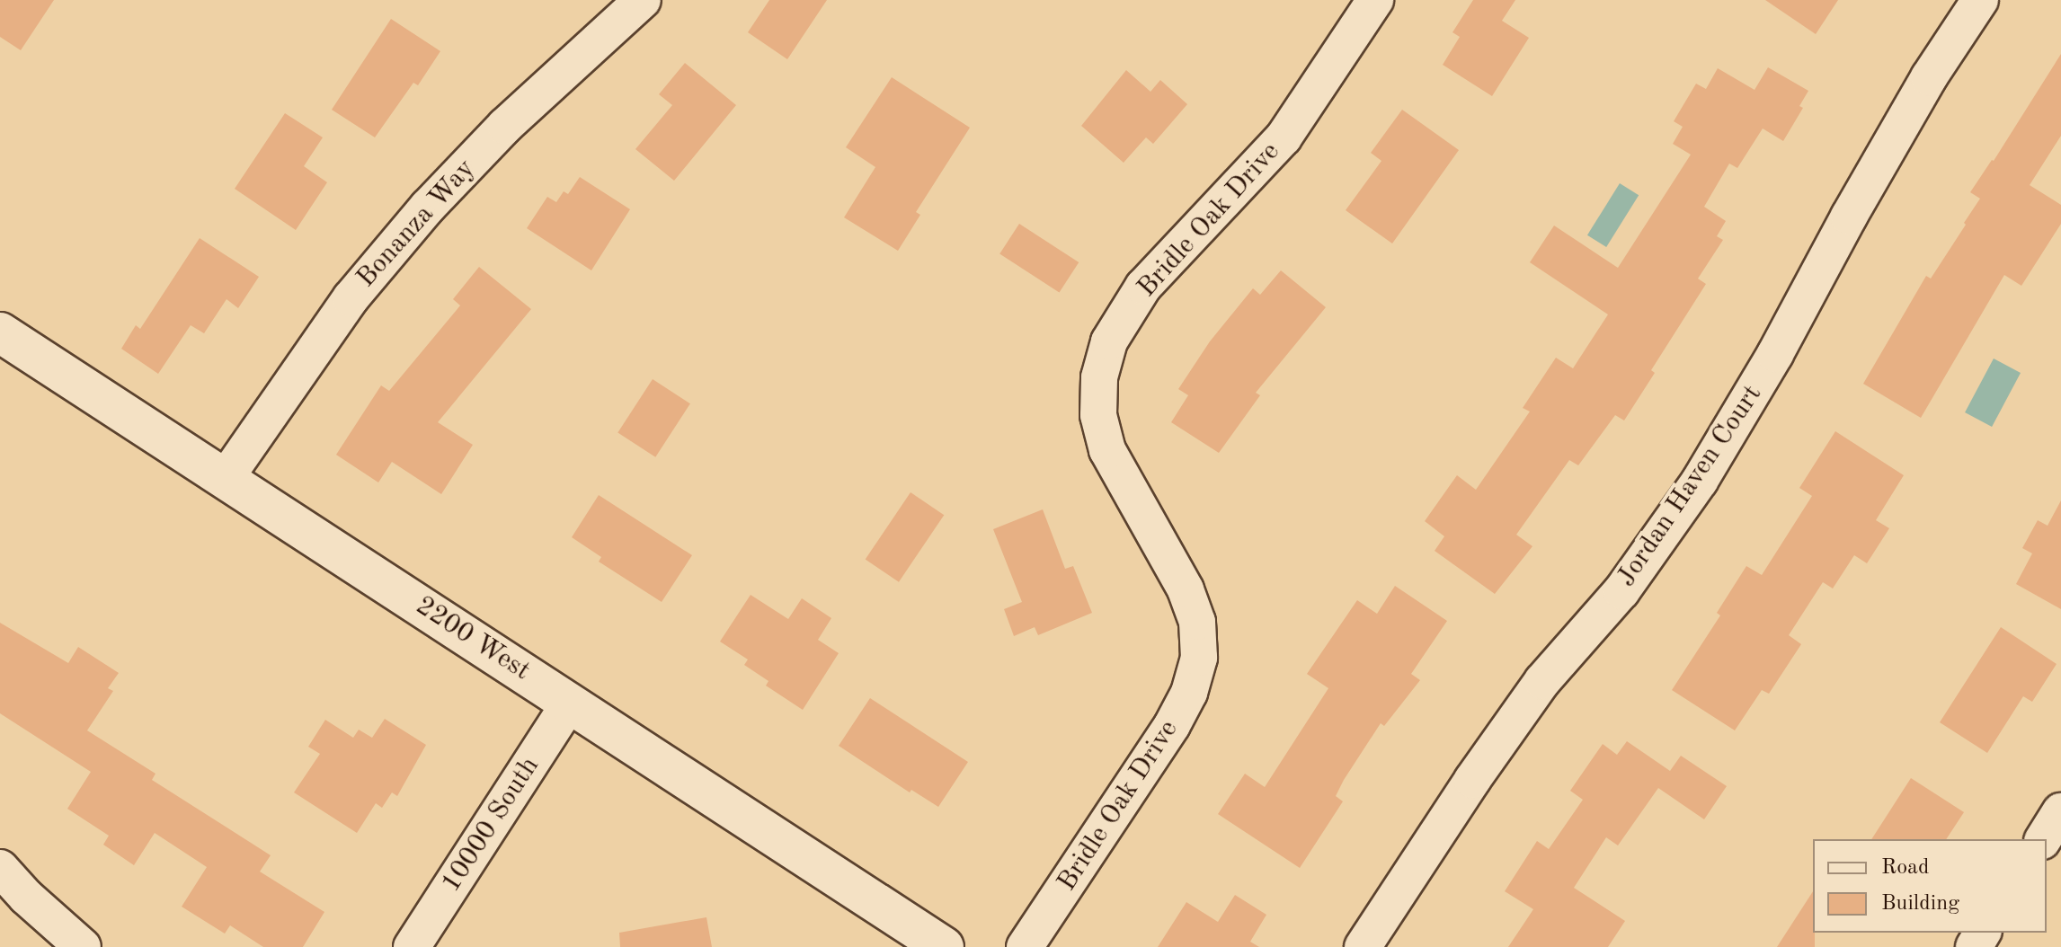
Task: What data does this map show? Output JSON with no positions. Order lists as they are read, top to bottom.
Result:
{
  "streets": {
    "street": [
      "Bridle Oak Drive",
      "Bonanza Way",
      "Jordan Haven Court",
      "2200 West",
      "10000 South"
    ]
  },
  "crossings": [
    ["Bonanza Way", "2200 West"],
    ["2200 West", "10000 South"]
  ],
  "legend": ["Road", "Building"]
}
